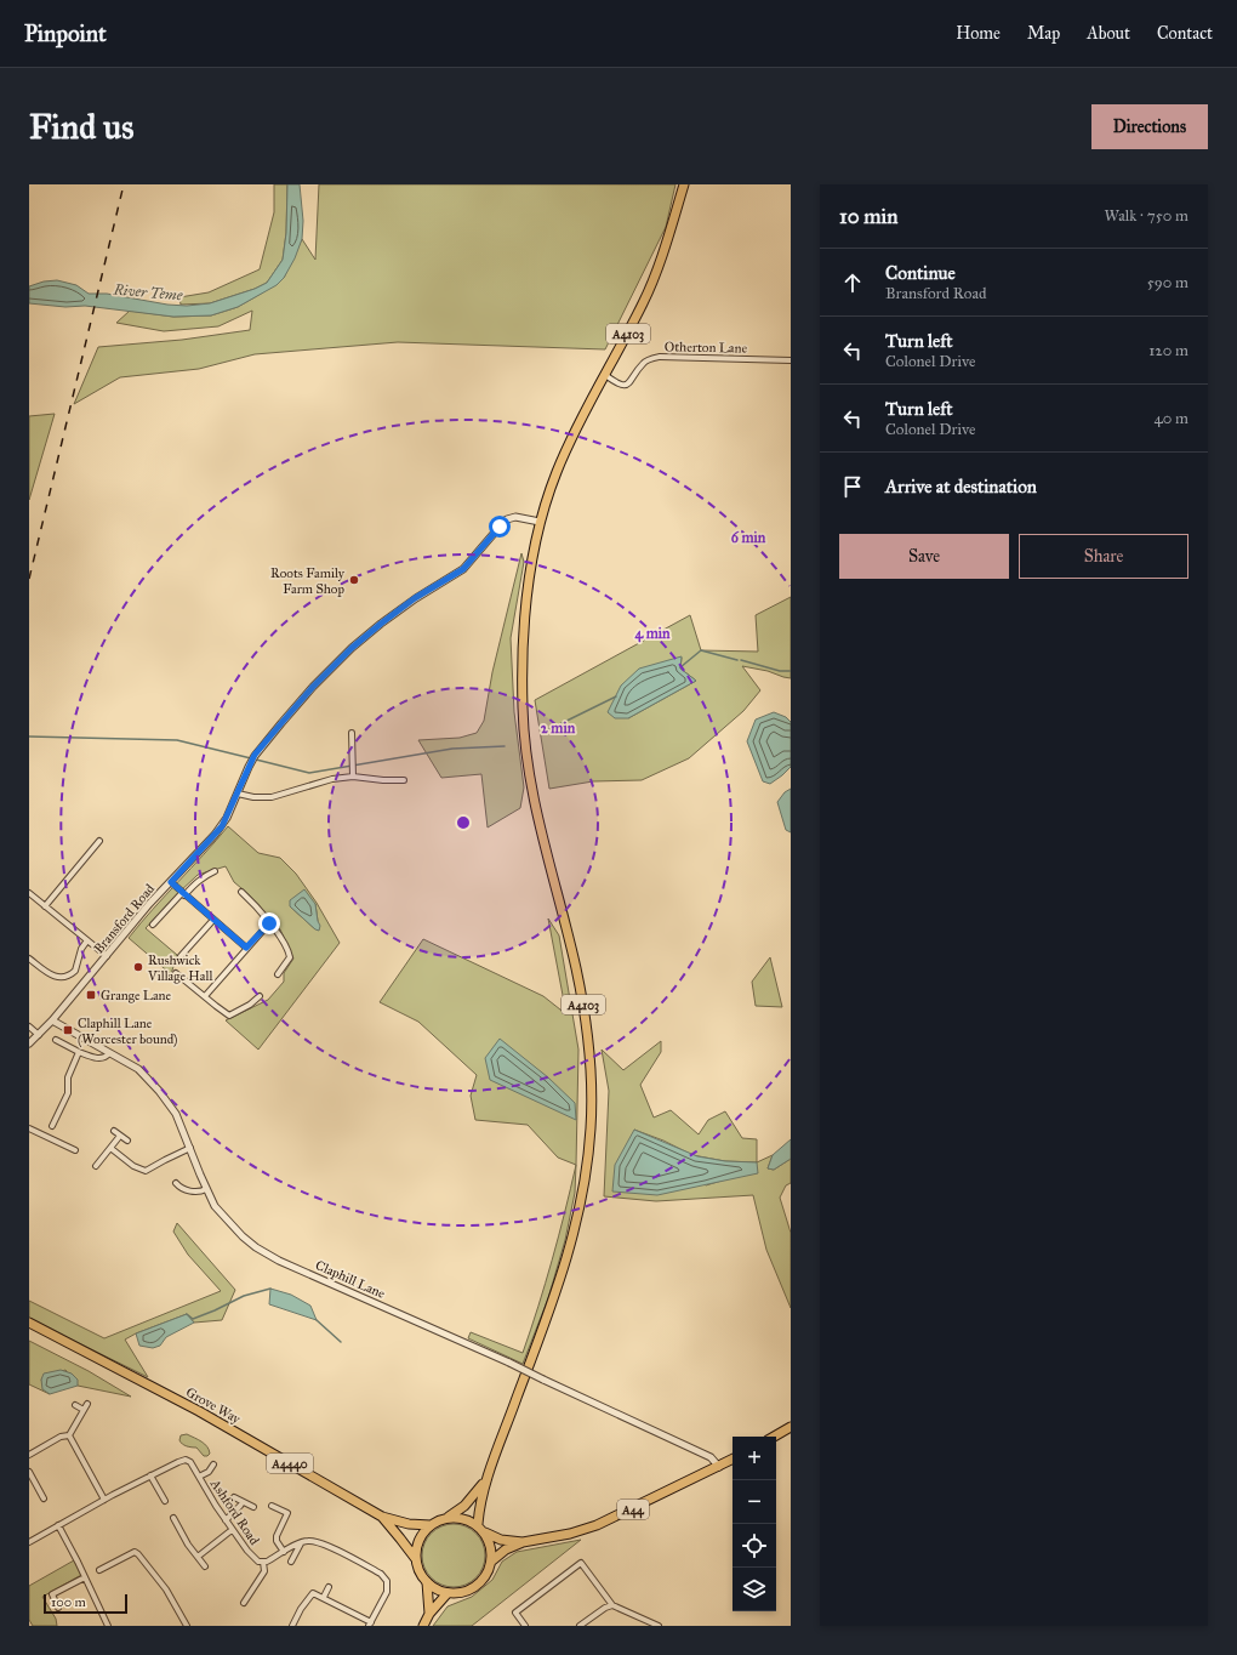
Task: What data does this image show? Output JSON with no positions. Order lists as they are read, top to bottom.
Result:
{
  "streets": {
    "main road": [
      "A4103",
      "Grove Way",
      "A4440",
      "A44"
    ],
    "street": [
      "Otherton Lane",
      "Bransford Road",
      "Claphill Lane",
      "Ashford Road"
    ]
  },
  "crossings": [
    ["A4103", "Otherton Lane"],
    ["A4103", "Bransford Road"],
    ["A4103", "Grove Way"],
    ["A4103", "A44"],
    ["Bransford Road", "Claphill Lane"],
    ["Claphill Lane", "A44"],
    ["Grove Way", "A44"]
  ],
  "water": ["River Teme"],
  "places": {
    "other": ["Roots Family Farm Shop", "Rushwick Village Hall"],
    "transit": ["Grange Lane", "Claphill Lane (Worcester bound)"]
  },
  "scale_bar": "100 m",
  "page": {
    "header": "Pinpoint",
    "nav": [
      "Home",
      "Map",
      "About",
      "Contact"
    ],
    "buttons": [
      "Directions",
      ["Save", "Share"]
    ],
    "title": "Find us",
    "heading": ["10 min", "Walk · 750 m"],
    "list": [
      ["Continue", "Bransford Road", "590 m"],
      ["Turn left", "Colonel Drive", "120 m"],
      ["Turn left", "Colonel Drive", "40 m"],
      "Arrive at destination"
    ],
    "map_buttons": ["+", "−"],
    "scale": "100 m"
  },
  "rings": ["6 min", "4 min", "2 min"]
}
